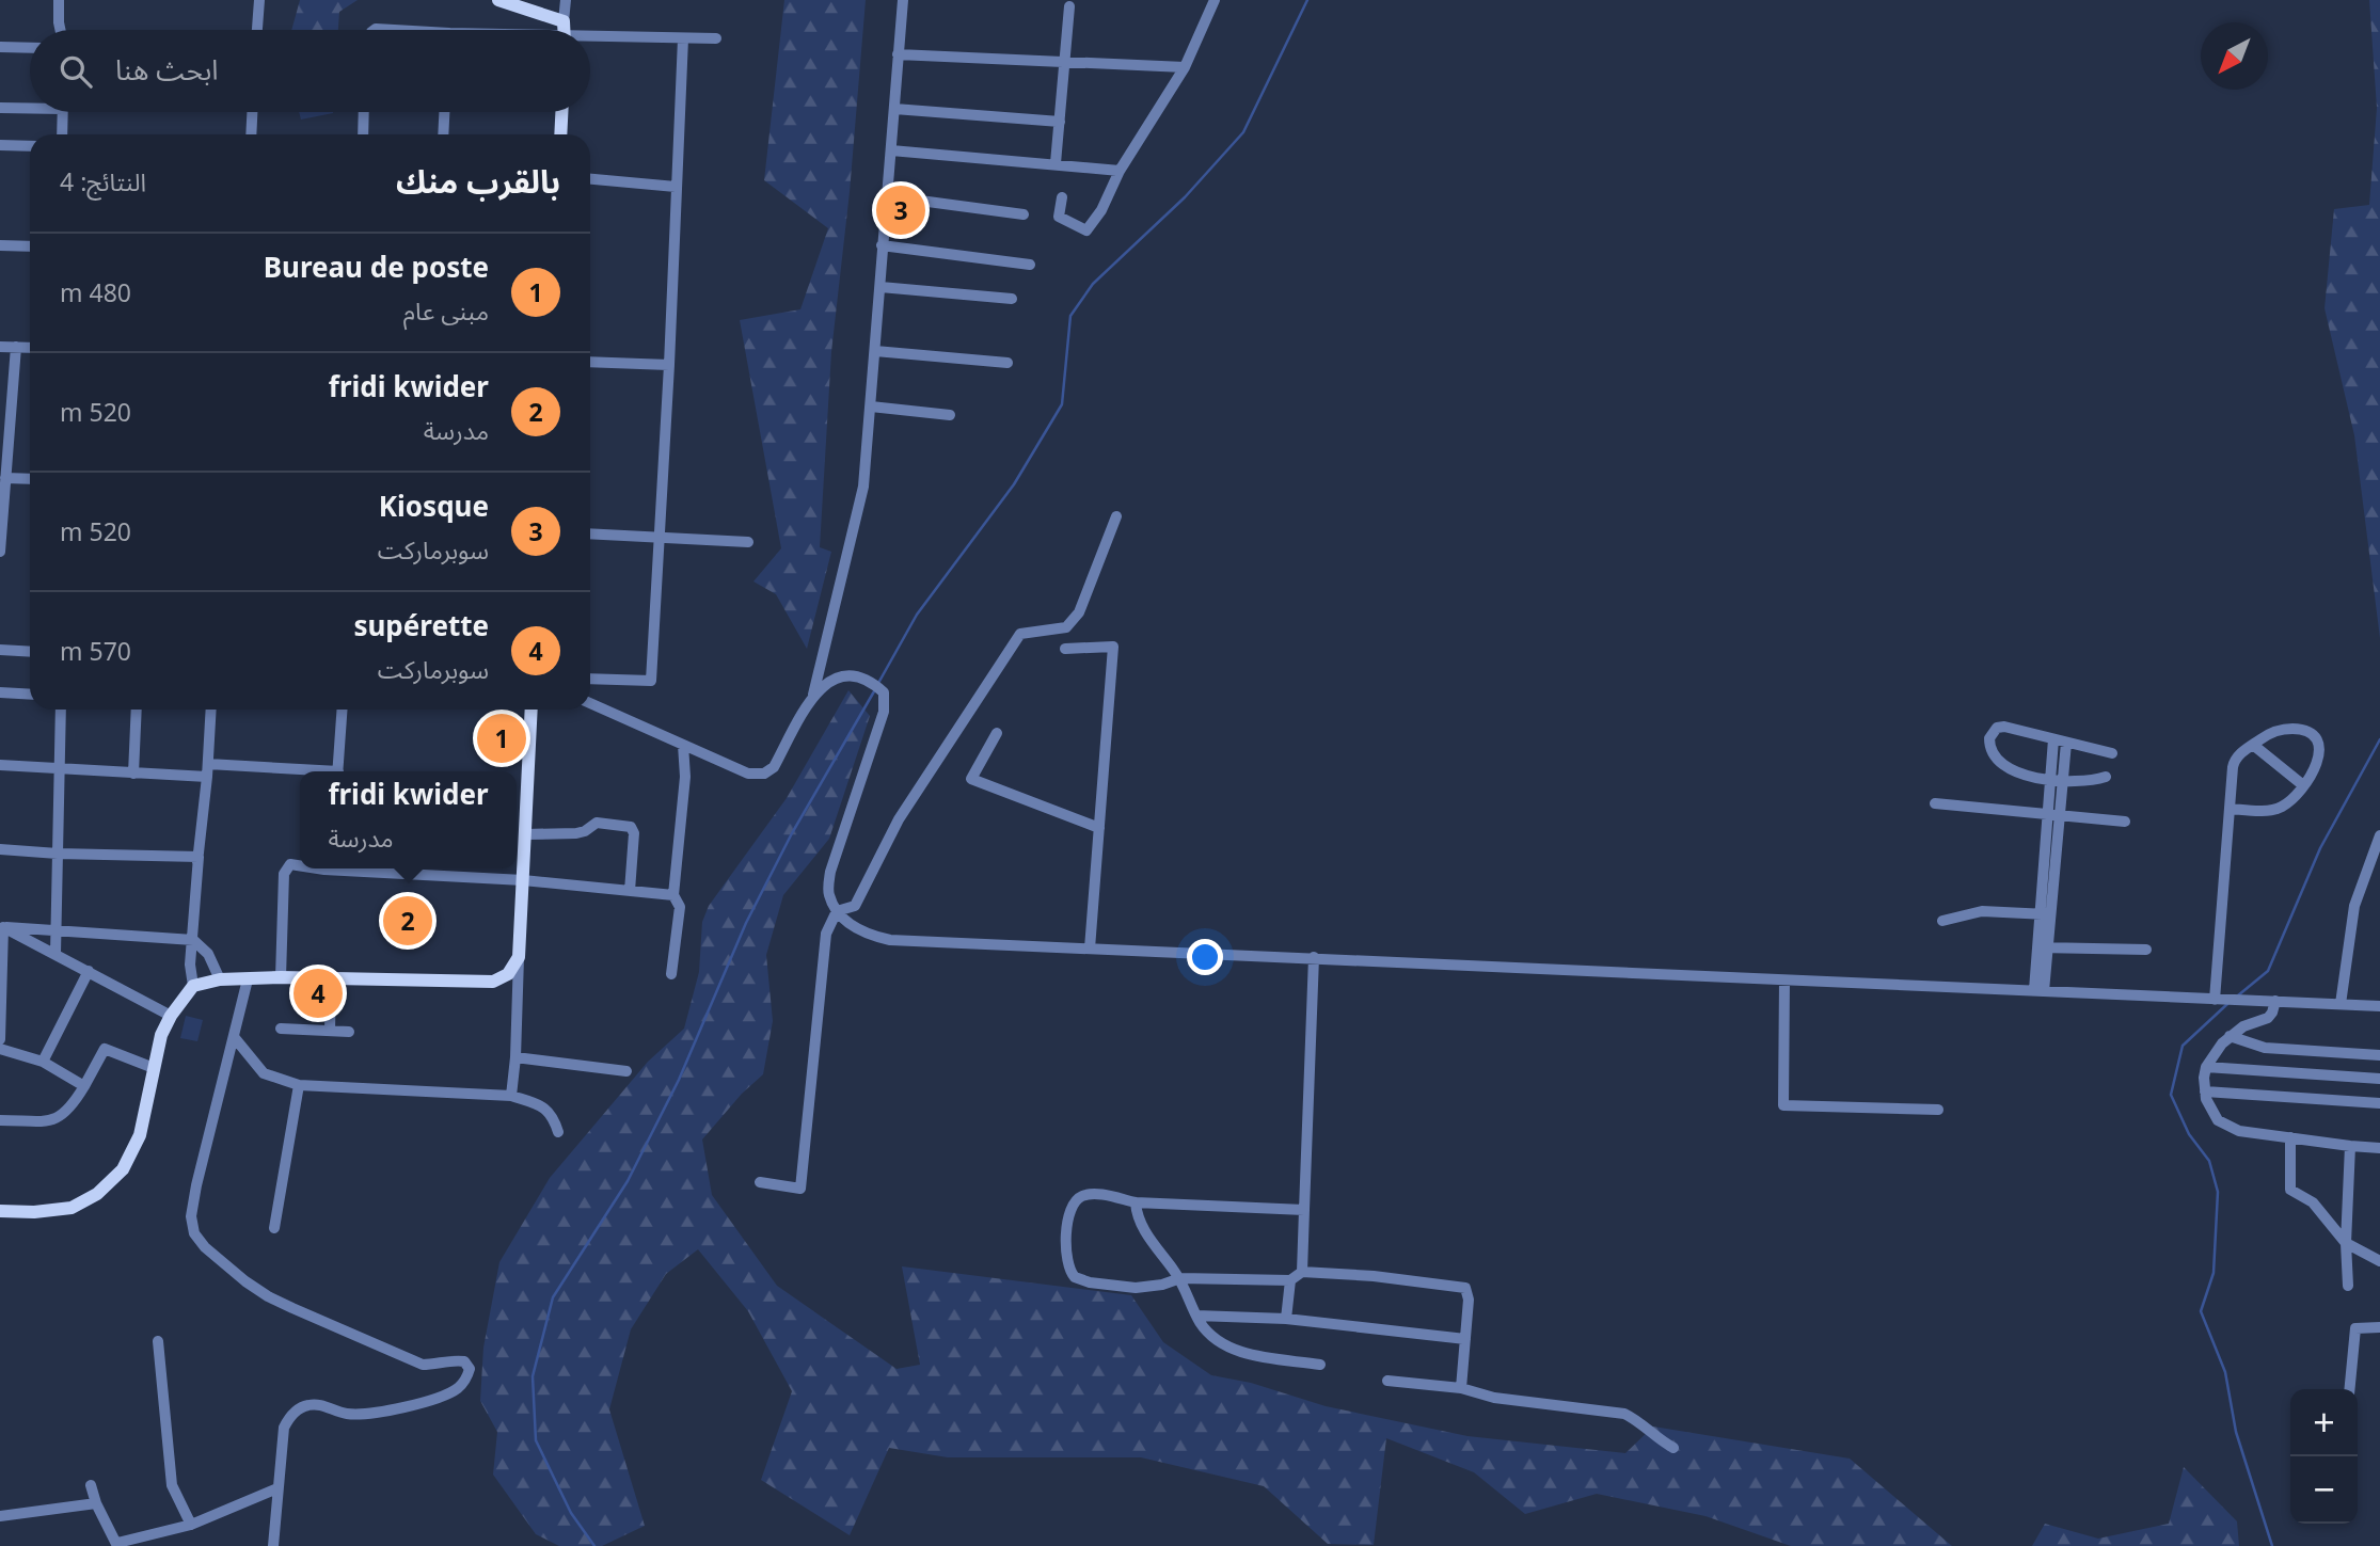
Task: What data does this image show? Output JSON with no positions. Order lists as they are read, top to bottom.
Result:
{
  "north": "bottom left",
  "page": {
    "search": "ابحث هنا",
    "heading": ["بالقرب منك", "النتائج: 4"],
    "pins": [
      "3",
      "1",
      "2",
      "4"
    ],
    "list": [
      {
        "mark": "1",
        "name": "Bureau de poste",
        "note": "مبنى عام",
        "value": "480 m"
      },
      {
        "mark": "2",
        "name": "fridi kwider",
        "note": "مدرسة",
        "value": "520 m"
      },
      {
        "mark": "3",
        "name": "Kiosque",
        "note": "سوبرماركت",
        "value": "520 m"
      },
      {
        "mark": "4",
        "name": "supérette",
        "note": "سوبرماركت",
        "value": "570 m"
      }
    ],
    "popup": ["fridi kwider", "مدرسة"],
    "map_buttons": ["+", "−"]
  }
}
